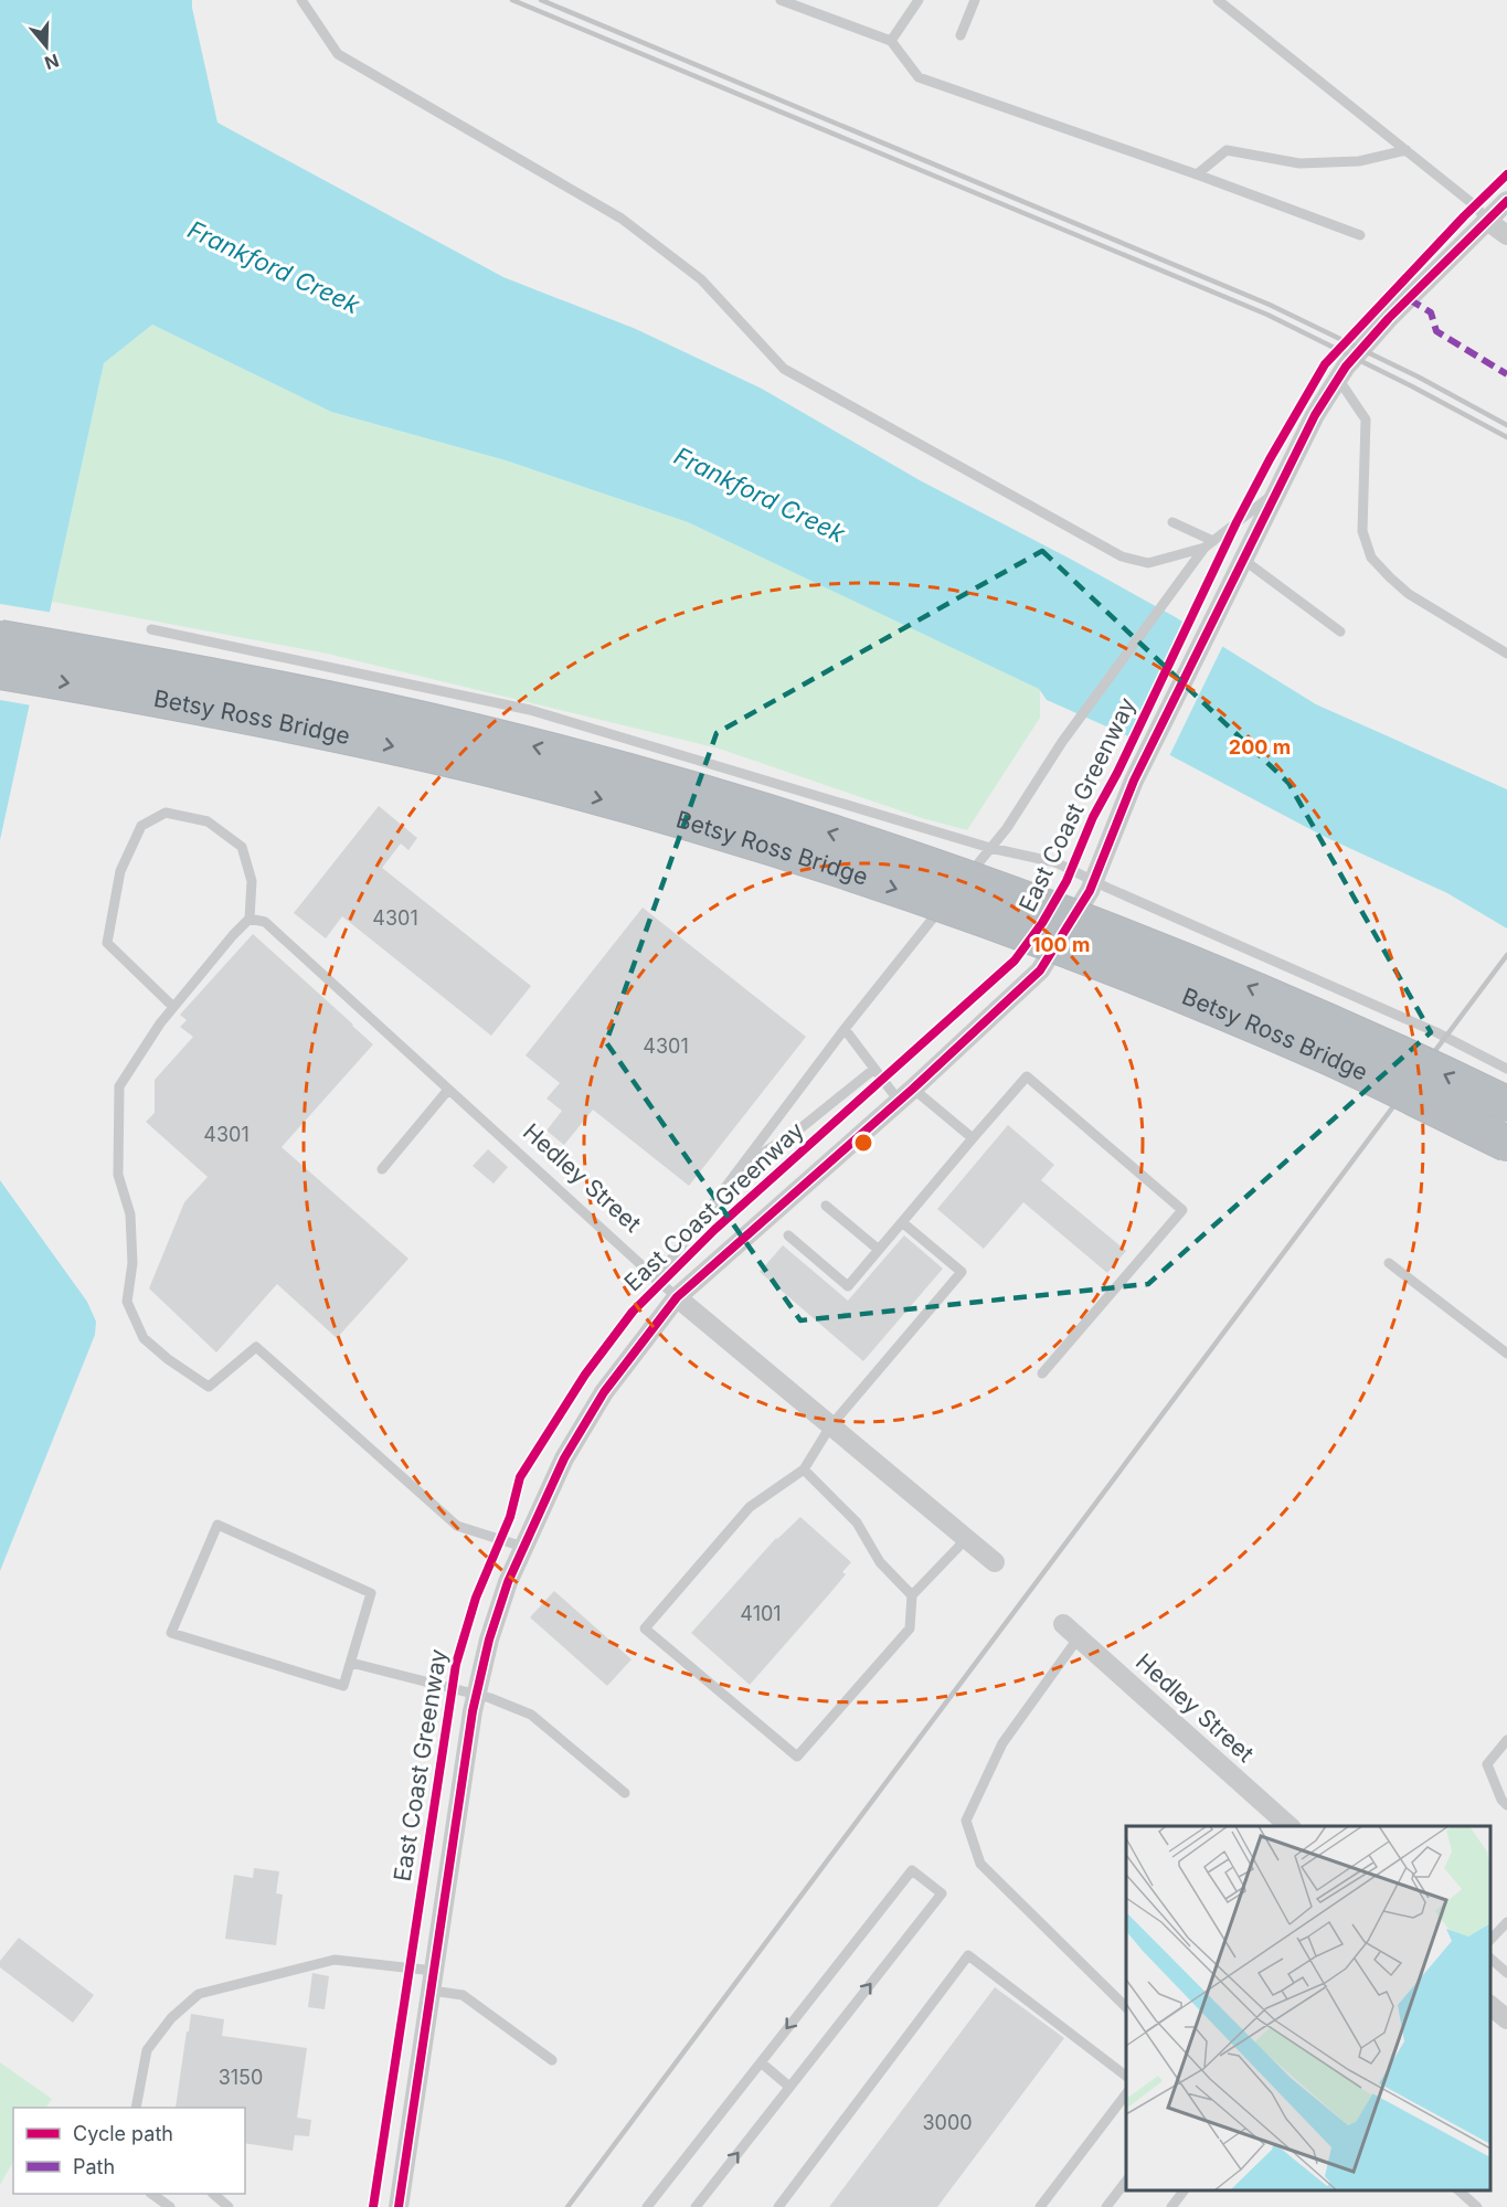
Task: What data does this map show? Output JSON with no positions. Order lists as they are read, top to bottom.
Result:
{
  "streets": {
    "highway": ["Betsy Ross Bridge"],
    "street": ["Hedley Street"],
    "cycle path": ["East Coast Greenway"]
  },
  "water": ["Frankford Creek"],
  "house_numbers": [
    "4301",
    "4301",
    "4301",
    "4101",
    "3150",
    "3000"
  ],
  "legend": ["Cycle path", "Path"],
  "north": "bottom",
  "rings": ["200 m", "100 m"]
}
